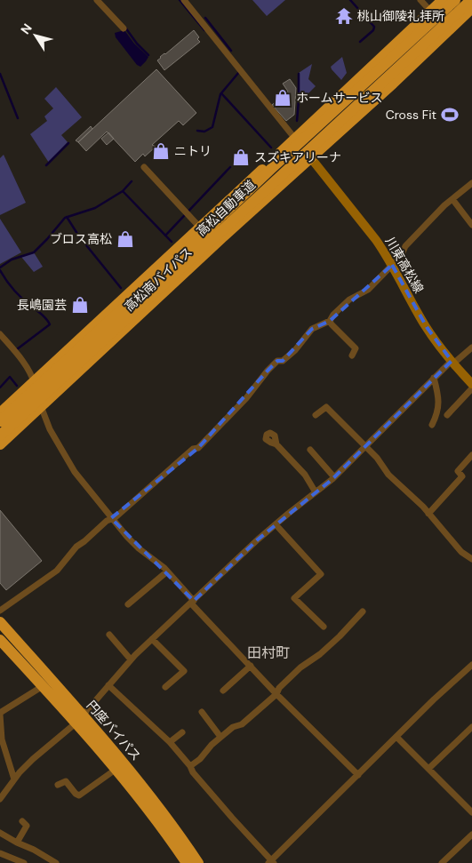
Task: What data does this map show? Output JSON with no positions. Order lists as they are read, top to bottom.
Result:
{
  "streets": {
    "highway": ["高松自動車道", "高松南バイパス", "円座バイパス"],
    "main road": ["川東高松線"]
  },
  "crossings": [
    ["川東高松線", "高松南バイパス"]
  ],
  "districts": ["田村町"],
  "places": {
    "temple": ["桃山御陵礼拝所"],
    "shop": [
      "ホームサービス",
      "ニトリ",
      "スズキアリーナ",
      "ブロス高松",
      "長嶋園芸"
    ],
    "sports": ["Cross Fit"]
  },
  "north": "top left"
}
